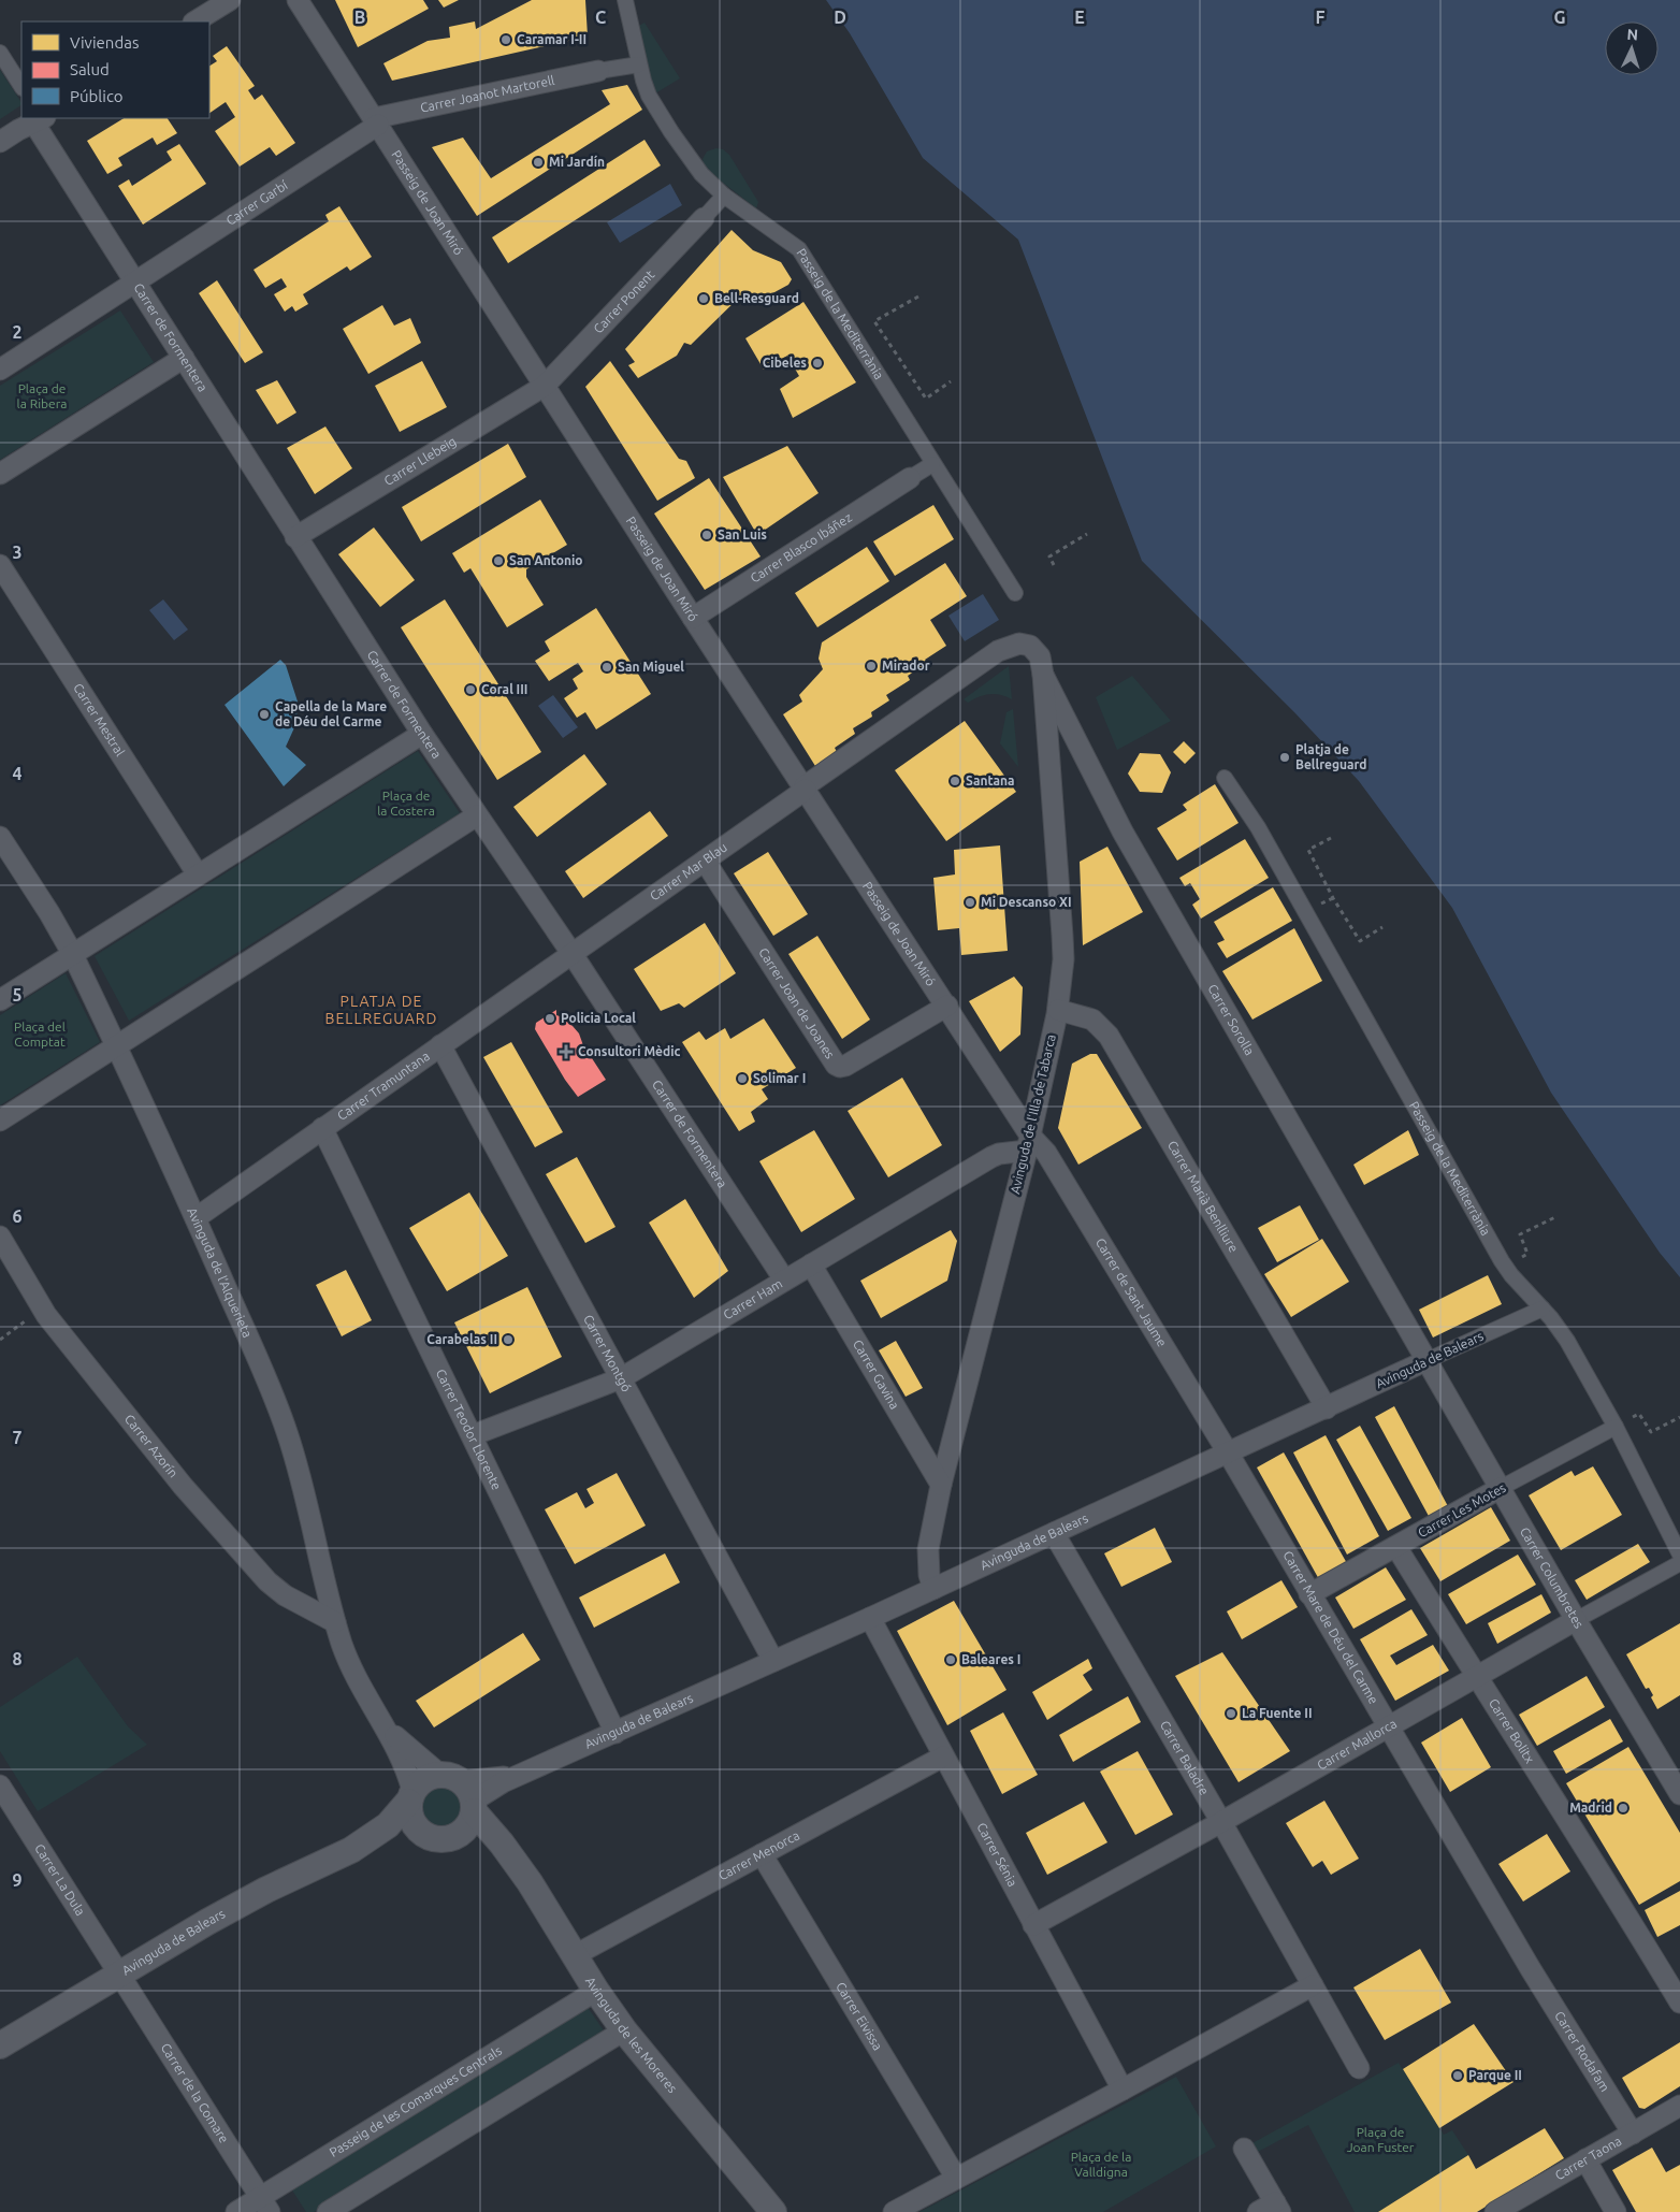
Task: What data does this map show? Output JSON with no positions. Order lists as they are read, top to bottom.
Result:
{
  "streets": {
    "street": [
      "Carrer Joanot Martorell",
      "Passeig de Joan Miró",
      "Carrer Garbí",
      "Carrer Ponent",
      "Passeig de la Mediterrània",
      "Carrer de Formentera",
      "Carrer Llebeig",
      "Carrer Blasco Ibáñez",
      "Carrer Mestral",
      "Carrer Mar Blau",
      "Carrer Joan de Joanes",
      "Carrer Sorolla",
      "Carrer Tramuntana",
      "Avinguda de l'Illa de Tabarca",
      "Carrer Marià Benlliure",
      "Avinguda de l’Alquerieta",
      "Carrer de Sant Jaume",
      "Carrer Ham",
      "Carrer Montgó",
      "Avinguda de Balears",
      "Carrer Gavina",
      "Carrer Teodor Llorente",
      "Carrer Azorín",
      "Carrer Les Motes",
      "Carrer Columbretes",
      "Carrer Mare de Déu del Carme",
      "Carrer Bolitx",
      "Carrer Mallorca",
      "Carrer Baladre",
      "Carrer Sénia",
      "Carrer Menorca",
      "Carrer La Dula",
      "Carrer Eivissa",
      "Avinguda de les Moreres",
      "Carrer Rodafam",
      "Carrer de la Comare",
      "Passeig de les Comarques Centrals",
      "Carrer Taona"
    ]
  },
  "crossings": [
    ["Carrer Joanot Martorell", "Passeig de Joan Miró"],
    ["Carrer Joanot Martorell", "Carrer Garbí"],
    ["Passeig de Joan Miró", "Carrer Garbí"],
    ["Passeig de Joan Miró", "Carrer Ponent"],
    ["Passeig de Joan Miró", "Carrer Llebeig"],
    ["Passeig de Joan Miró", "Carrer Blasco Ibáñez"],
    ["Passeig de Joan Miró", "Carrer Mar Blau"],
    ["Passeig de Joan Miró", "Carrer Joan de Joanes"],
    ["Passeig de Joan Miró", "Avinguda de l'Illa de Tabarca"],
    ["Passeig de Joan Miró", "Carrer de Sant Jaume"],
    ["Passeig de Joan Miró", "Carrer Ham"],
    ["Carrer Garbí", "Carrer de Formentera"],
    ["Carrer Ponent", "Carrer Llebeig"],
    ["Passeig de la Mediterrània", "Avinguda de Balears"],
    ["Passeig de la Mediterrània", "Carrer Les Motes"],
    ["Carrer de Formentera", "Carrer Llebeig"],
    ["Carrer de Formentera", "Carrer Mar Blau"],
    ["Carrer de Formentera", "Carrer Tramuntana"],
    ["Carrer de Formentera", "Carrer Ham"],
    ["Carrer Mar Blau", "Carrer Joan de Joanes"],
    ["Carrer Mar Blau", "Carrer Tramuntana"],
    ["Carrer Mar Blau", "Avinguda de l'Illa de Tabarca"],
    ["Carrer Sorolla", "Avinguda de l'Illa de Tabarca"],
    ["Carrer Sorolla", "Avinguda de Balears"],
    ["Carrer Sorolla", "Carrer Columbretes"],
    ["Carrer Tramuntana", "Avinguda de l’Alquerieta"],
    ["Carrer Tramuntana", "Carrer Montgó"],
    ["Carrer Tramuntana", "Carrer Teodor Llorente"],
    ["Avinguda de l'Illa de Tabarca", "Carrer Marià Benlliure"],
    ["Avinguda de l'Illa de Tabarca", "Carrer de Sant Jaume"],
    ["Avinguda de l'Illa de Tabarca", "Carrer Ham"],
    ["Avinguda de l'Illa de Tabarca", "Avinguda de Balears"],
    ["Avinguda de l'Illa de Tabarca", "Carrer Gavina"],
    ["Carrer Marià Benlliure", "Avinguda de Balears"],
    ["Avinguda de l’Alquerieta", "Carrer Azorín"],
    ["Carrer de Sant Jaume", "Carrer Ham"],
    ["Carrer de Sant Jaume", "Avinguda de Balears"],
    ["Carrer de Sant Jaume", "Carrer Mare de Déu del Carme"],
    ["Carrer Ham", "Carrer Montgó"],
    ["Carrer Ham", "Carrer Gavina"],
    ["Carrer Ham", "Carrer Teodor Llorente"],
    ["Carrer Montgó", "Avinguda de Balears"],
    ["Avinguda de Balears", "Carrer Teodor Llorente"],
    ["Avinguda de Balears", "Carrer Columbretes"],
    ["Avinguda de Balears", "Carrer Mare de Déu del Carme"],
    ["Avinguda de Balears", "Carrer Baladre"],
    ["Avinguda de Balears", "Carrer Sénia"],
    ["Avinguda de Balears", "Carrer La Dula"],
    ["Avinguda de Balears", "Carrer de la Comare"],
    ["Carrer Les Motes", "Carrer Columbretes"],
    ["Carrer Les Motes", "Carrer Mare de Déu del Carme"],
    ["Carrer Les Motes", "Carrer Bolitx"],
    ["Carrer Columbretes", "Carrer Mallorca"],
    ["Carrer Mare de Déu del Carme", "Carrer Mallorca"],
    ["Carrer Mare de Déu del Carme", "Carrer Rodafam"],
    ["Carrer Bolitx", "Carrer Mallorca"],
    ["Carrer Mallorca", "Carrer Baladre"],
    ["Carrer Mallorca", "Carrer Sénia"],
    ["Carrer Sénia", "Carrer Menorca"],
    ["Carrer Menorca", "Carrer Eivissa"],
    ["Carrer Menorca", "Avinguda de les Moreres"],
    ["Carrer La Dula", "Carrer de la Comare"],
    ["Avinguda de les Moreres", "Passeig de les Comarques Centrals"],
    ["Carrer Rodafam", "Carrer Taona"],
    ["Carrer de la Comare", "Passeig de les Comarques Centrals"]
  ],
  "districts": ["PLATJA DE BELLREGUARD"],
  "parks": [
    "Plaça de la Ribera",
    "Plaça de la Costera",
    "Plaça del Comptat",
    "Plaça de Joan Fuster",
    "Plaça de la Valldigna"
  ],
  "places": {
    "other": [
      "Caramar I-II",
      "Mi Jardín",
      "Bell-Resguard",
      "Cibeles",
      "San Luis",
      "San Antonio",
      "Mirador",
      "San Miguel",
      "Coral III",
      "Capella de la Mare de Déu del Carme",
      "Platja de Bellreguard",
      "Santana",
      "Mi Descanso XI",
      "Policia Local",
      "Solimar I",
      "Carabelas II",
      "Baleares I",
      "La Fuente II",
      "Madrid",
      "Parque II"
    ],
    "health": ["Consultori Mèdic"]
  },
  "legend": ["Viviendas", "Salud", "Público"],
  "north": "top",
  "grid": {
    "columns": [
      "B",
      "C",
      "D",
      "E",
      "F",
      "G"
    ],
    "rows": [
      "2",
      "3",
      "4",
      "5",
      "6",
      "7",
      "8",
      "9"
    ]
  }
}
